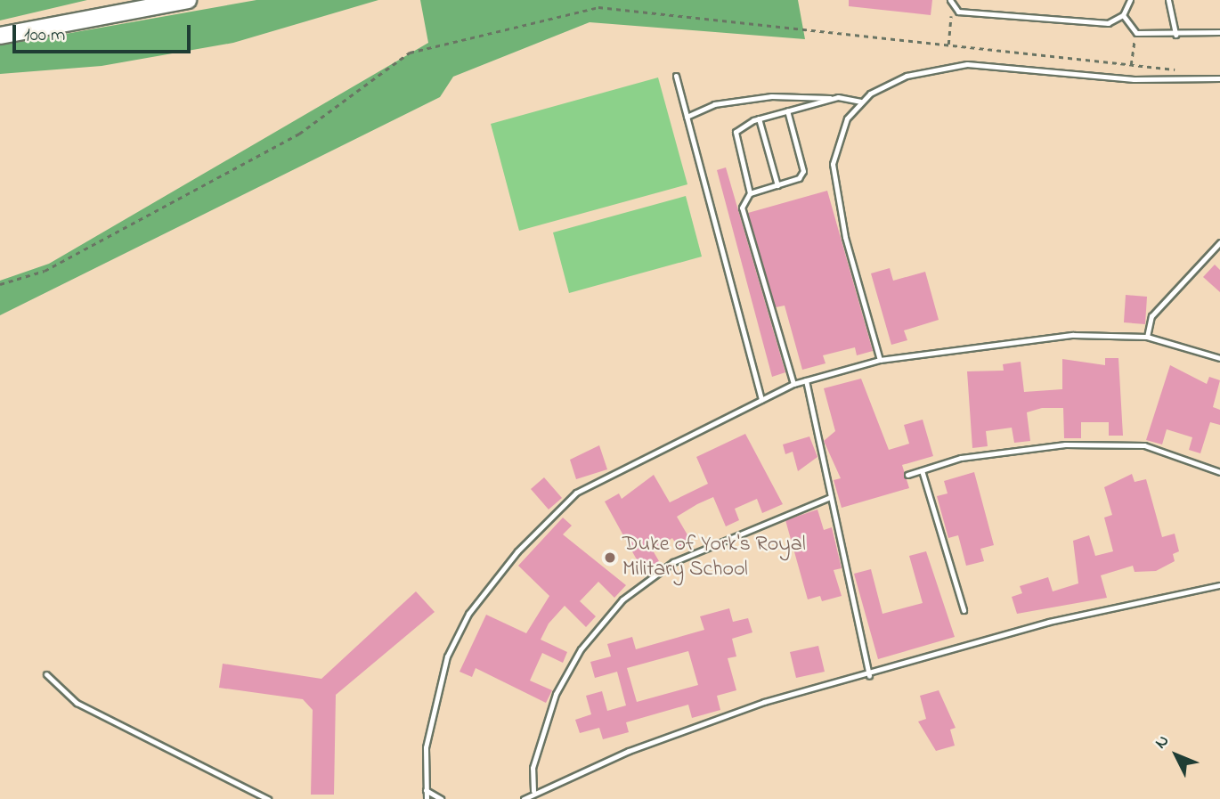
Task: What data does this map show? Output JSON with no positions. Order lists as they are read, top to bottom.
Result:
{
  "places": ["Duke of York's Royal Military School"],
  "scale_bar": "100 m",
  "north": "top left"
}
